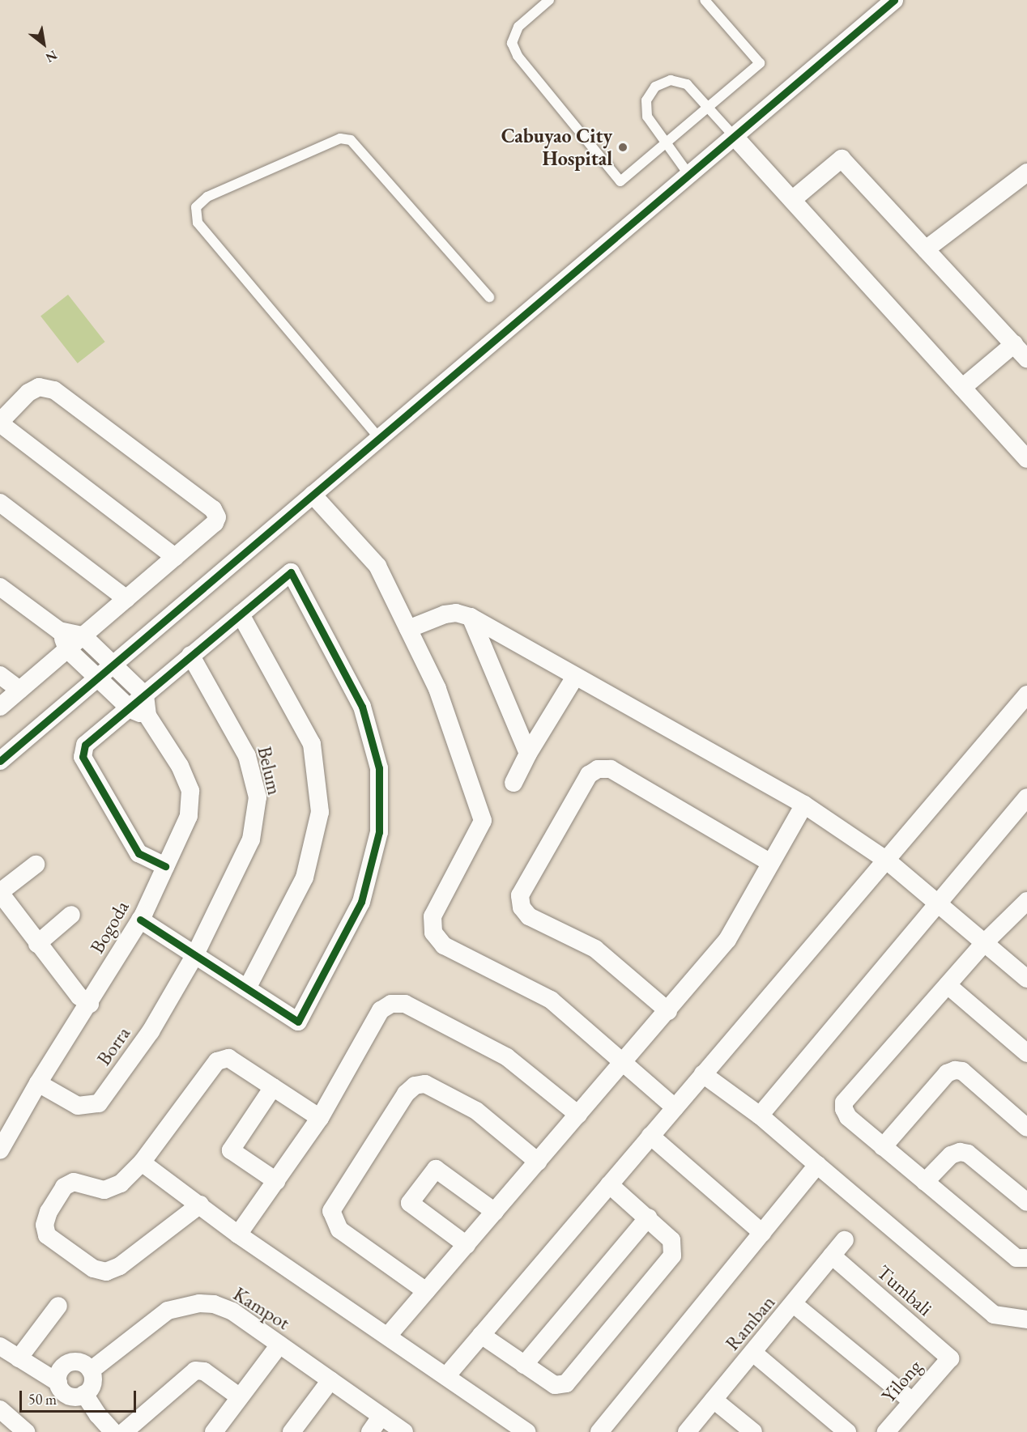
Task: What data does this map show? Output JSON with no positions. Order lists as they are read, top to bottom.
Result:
{
  "streets": {
    "street": [
      "Belum",
      "Bogoda",
      "Borra",
      "Tumbali",
      "Kampot",
      "Ramban",
      "Yilong"
    ]
  },
  "crossings": [
    ["Belum", "Borra"],
    ["Bogoda", "Borra"],
    ["Tumbali", "Ramban"],
    ["Tumbali", "Yilong"]
  ],
  "places": ["Cabuyao City Hospital"],
  "scale_bar": "50 m",
  "north": "bottom right"
}
